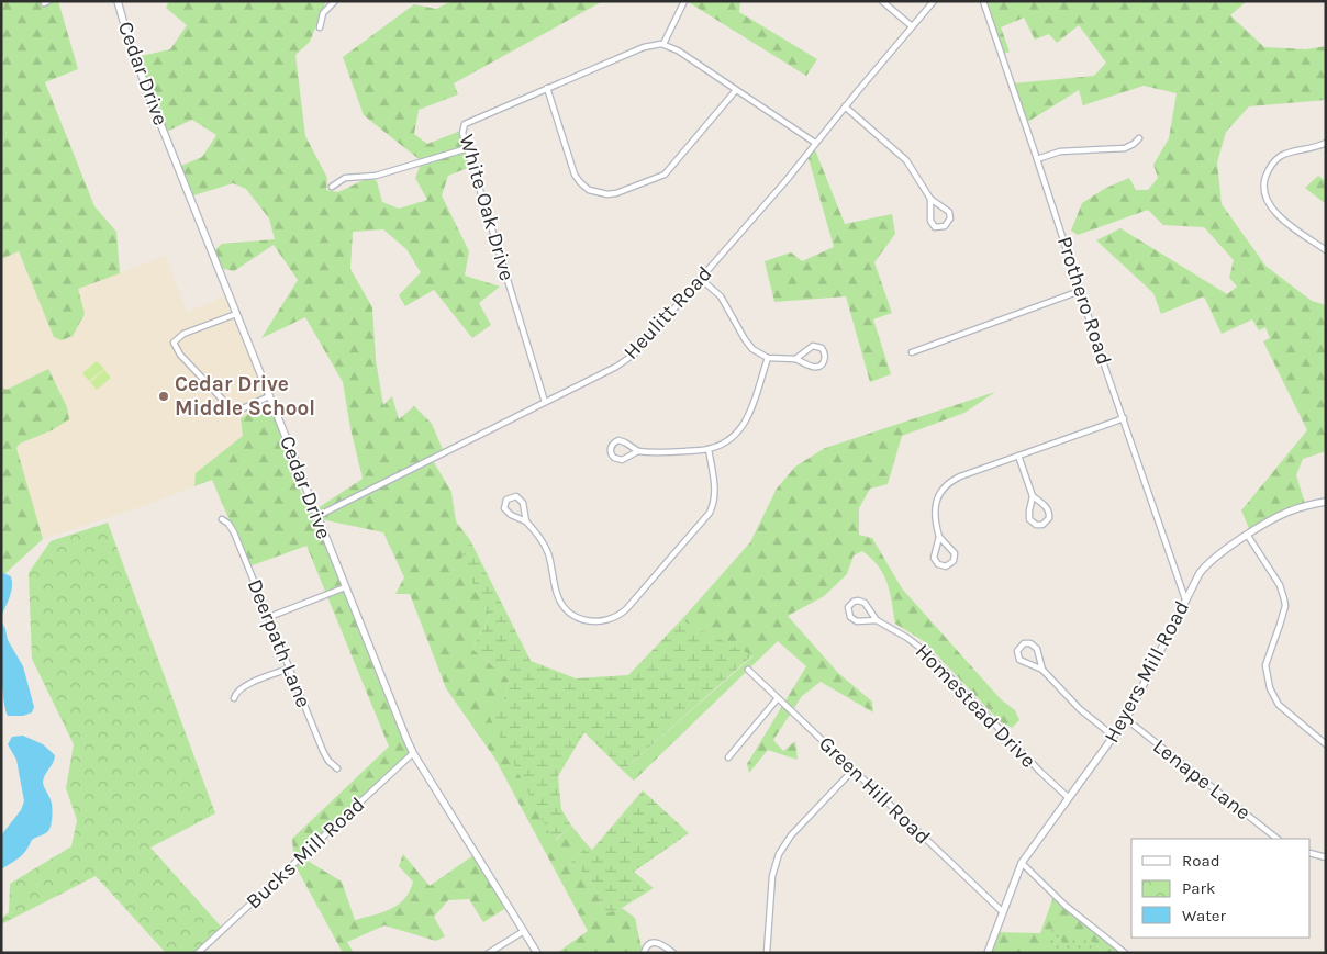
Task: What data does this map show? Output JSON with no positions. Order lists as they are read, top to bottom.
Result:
{
  "streets": {
    "street": [
      "Cedar Drive",
      "White Oak Drive",
      "Prothero Road",
      "Heulitt Road",
      "Deerpath Lane",
      "Heyers Mill Road",
      "Homestead Drive",
      "Lenape Lane",
      "Green Hill Road",
      "Bucks Mill Road"
    ]
  },
  "crossings": [
    ["Cedar Drive", "Heulitt Road"],
    ["Cedar Drive", "Bucks Mill Road"],
    ["White Oak Drive", "Heulitt Road"],
    ["Prothero Road", "Heyers Mill Road"],
    ["Heyers Mill Road", "Homestead Drive"],
    ["Heyers Mill Road", "Lenape Lane"],
    ["Heyers Mill Road", "Green Hill Road"]
  ],
  "places": ["Cedar Drive Middle School"],
  "legend": ["Road", "Park", "Water"]
}
